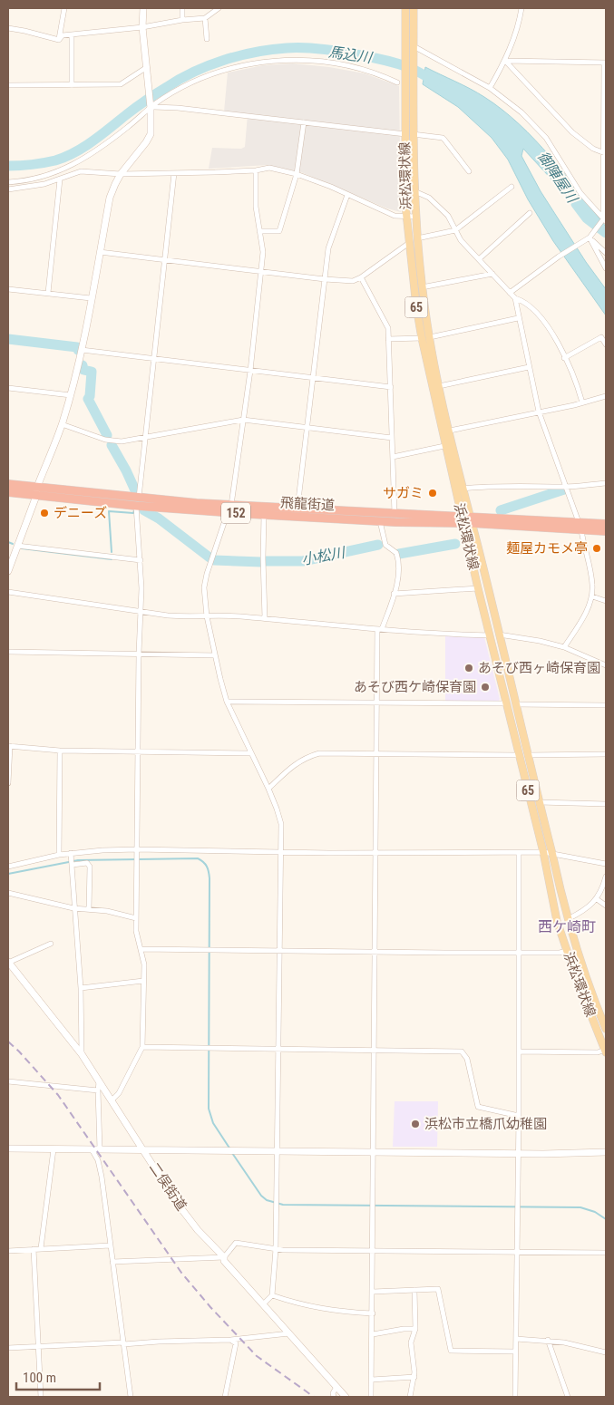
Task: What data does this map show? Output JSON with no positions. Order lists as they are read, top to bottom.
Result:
{
  "streets": {
    "highway": ["飛龍街道", "152"],
    "main road": ["浜松環状線", "65"],
    "street": ["二俣街道"]
  },
  "crossings": [
    ["浜松環状線", "飛龍街道"]
  ],
  "districts": ["西ケ崎町"],
  "water": ["馬込川", "御陣屋川", "小松川"],
  "places": [
    "サガミ",
    "デニーズ",
    "麺屋カモメ亭",
    "あそび西ヶ崎保育園",
    "あそび西ケ崎保育園",
    "浜松市立橋爪幼稚園"
  ],
  "scale_bar": "100 m"
}
